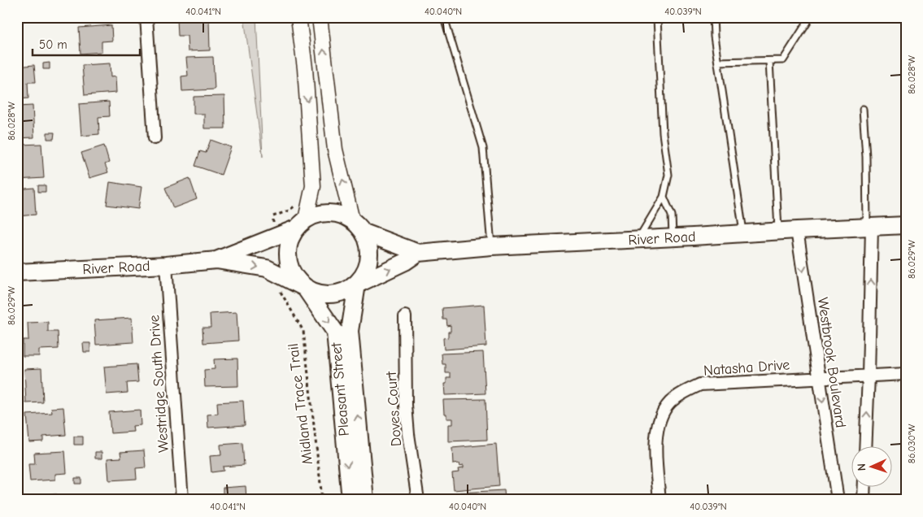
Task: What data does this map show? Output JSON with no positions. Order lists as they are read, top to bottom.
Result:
{
  "streets": {
    "main road": ["River Road", "Pleasant Street"],
    "street": [
      "Westbrook Boulevard",
      "Natasha Drive",
      "Westridge South Drive",
      "Doves Court"
    ],
    "path": ["Midland Trace Trail"]
  },
  "crossings": [
    ["River Road", "Westbrook Boulevard"],
    ["River Road", "Westridge South Drive"],
    ["River Road", "Pleasant Street"],
    ["River Road", "Midland Trace Trail"],
    ["Westbrook Boulevard", "Natasha Drive"]
  ],
  "scale_bar": "50 m",
  "north": "left",
  "coordinates": [
    "40.041°N",
    "40.040°N",
    "40.039°N",
    "86.028°W",
    "86.029°W",
    "86.030°W"
  ]
}
